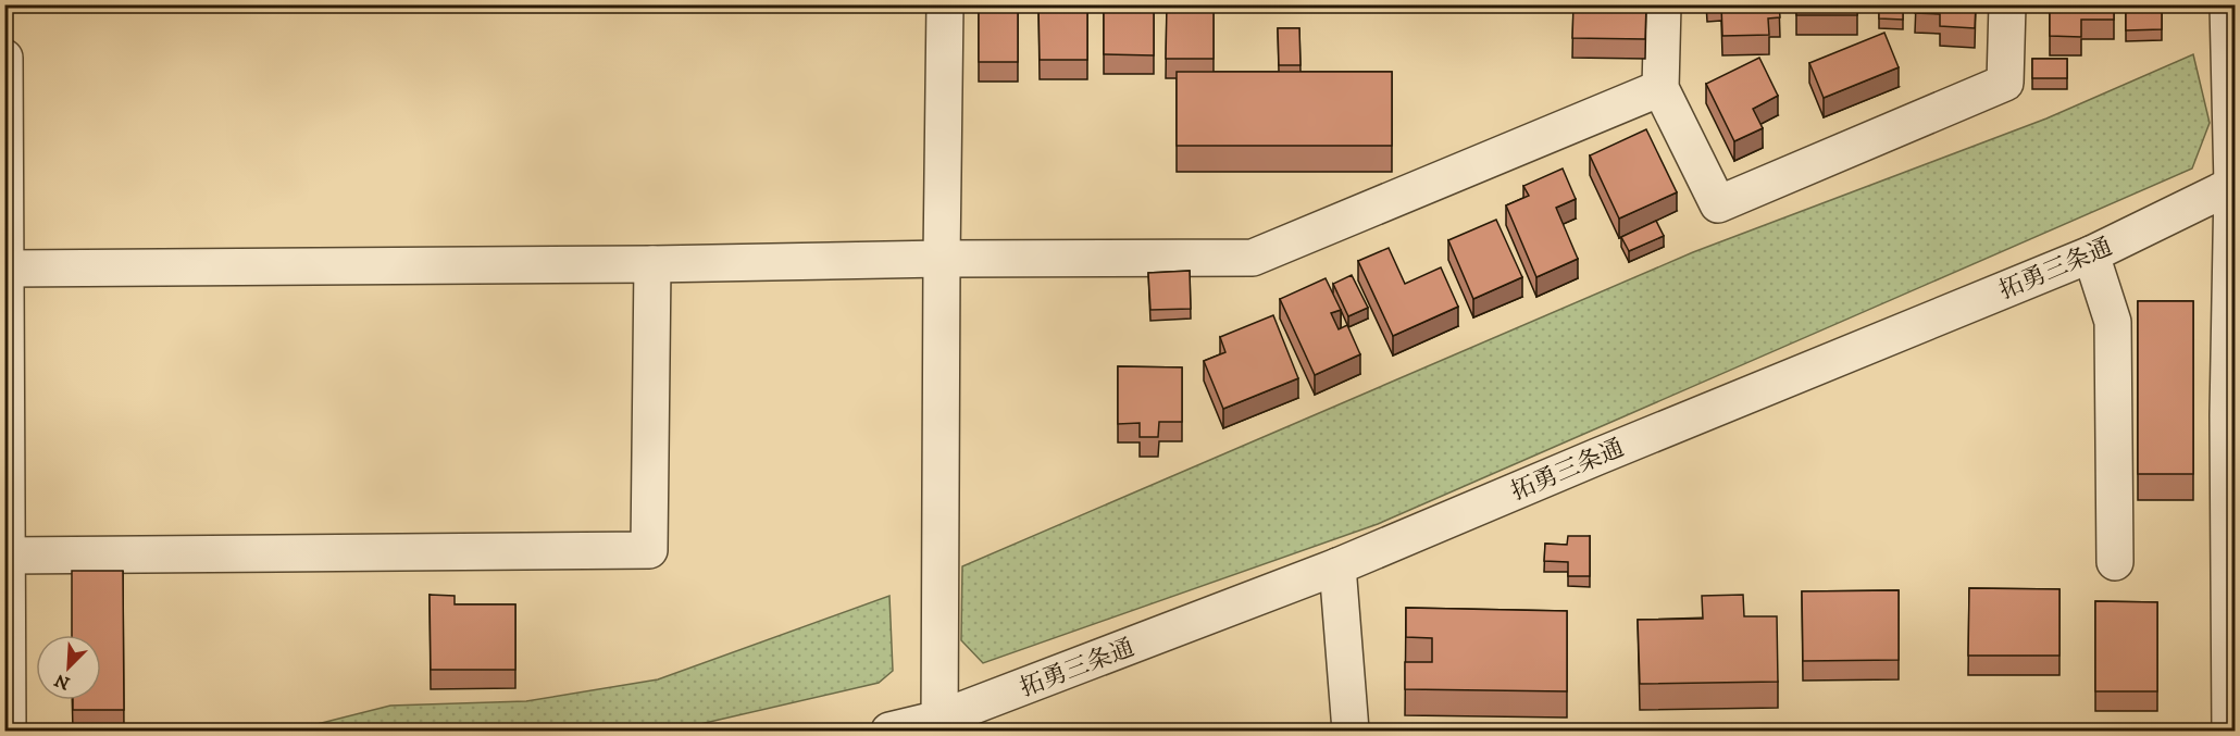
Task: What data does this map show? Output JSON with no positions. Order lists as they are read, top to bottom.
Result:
{
  "streets": {
    "street": ["拓勇三条通"]
  },
  "north": "bottom left"
}
